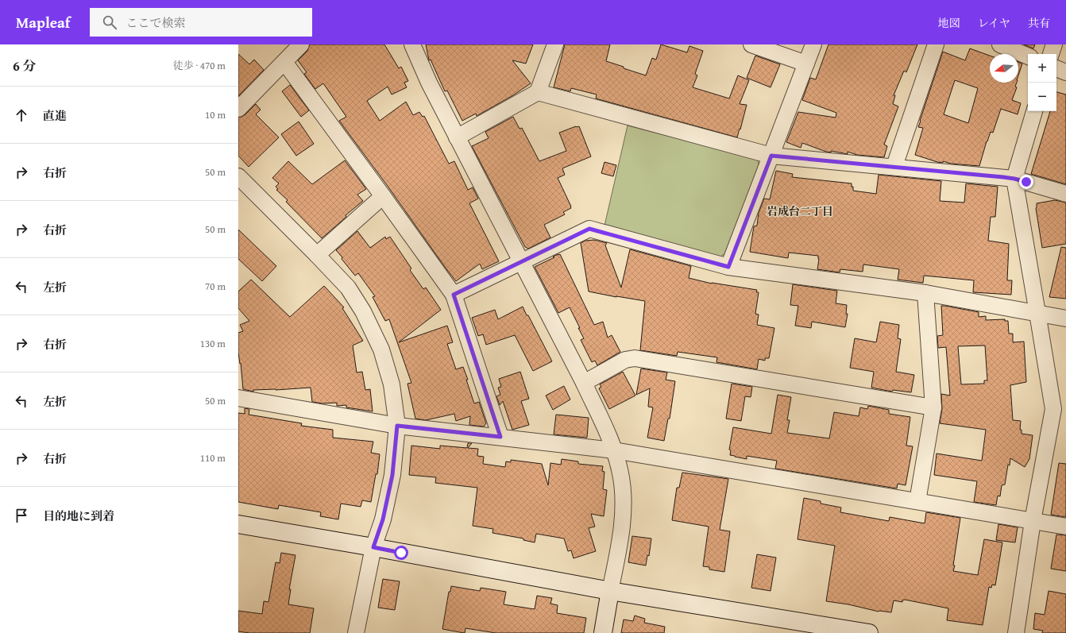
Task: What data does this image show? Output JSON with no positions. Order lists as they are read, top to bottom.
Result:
{
  "districts": ["岩成台二丁目"],
  "north": "left",
  "page": {
    "header": "Mapleaf",
    "search": "ここで検索",
    "nav": ["地図", "レイヤ", "共有"],
    "heading": ["6 分", "徒歩 · 470 m"],
    "map_buttons": ["+", "−"],
    "list": [
      ["直進", "10 m"],
      ["右折", "50 m"],
      ["右折", "50 m"],
      ["左折", "70 m"],
      ["右折", "130 m"],
      ["左折", "50 m"],
      ["右折", "110 m"],
      "目的地に到着"
    ]
  }
}
